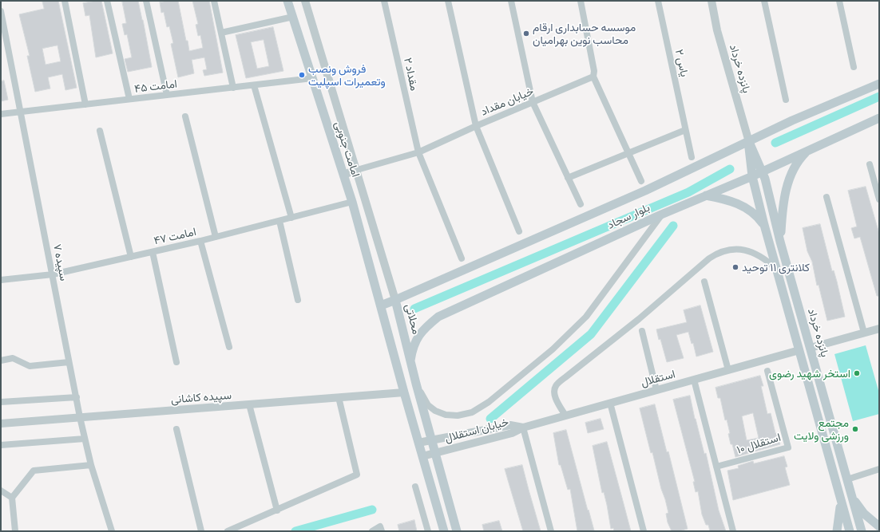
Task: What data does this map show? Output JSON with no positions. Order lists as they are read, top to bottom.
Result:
{
  "streets": {
    "main road": [
      "پانزده خرداد",
      "امامت جنوبی",
      "بلوار سجاد",
      "محلاتی"
    ],
    "street": [
      "یاس ۲",
      "مقداد ۲",
      "امامت ۴۵",
      "خیابان مقداد",
      "امامت ۴۷",
      "سپیده ۷",
      "استقلال",
      "سپیده کاشانی",
      "خیابان استقلال",
      "استقلال ۱۰"
    ]
  },
  "crossings": [
    ["پانزده خرداد", "بلوار سجاد"],
    ["پانزده خرداد", "استقلال"],
    ["مقداد ۲", "خیابان مقداد"],
    ["امامت ۴۵", "امامت جنوبی"],
    ["امامت ۴۵", "سپیده ۷"],
    ["امامت جنوبی", "امامت ۴۷"],
    ["امامت جنوبی", "محلاتی"],
    ["بلوار سجاد", "محلاتی"],
    ["امامت ۴۷", "سپیده ۷"],
    ["سپیده ۷", "سپیده کاشانی"],
    ["محلاتی", "خیابان استقلال"],
    ["استقلال", "خیابان استقلال"]
  ],
  "places": [
    "موسسه حسابداری ارقام محاسب نوین بهرامیان",
    "فروش ونصب وتعمیرات اسپلیت",
    "کلانتری ۱۱ توحید",
    "استخر شهید رضوی",
    "مجتمع ورزشی ولایت"
  ]
}
